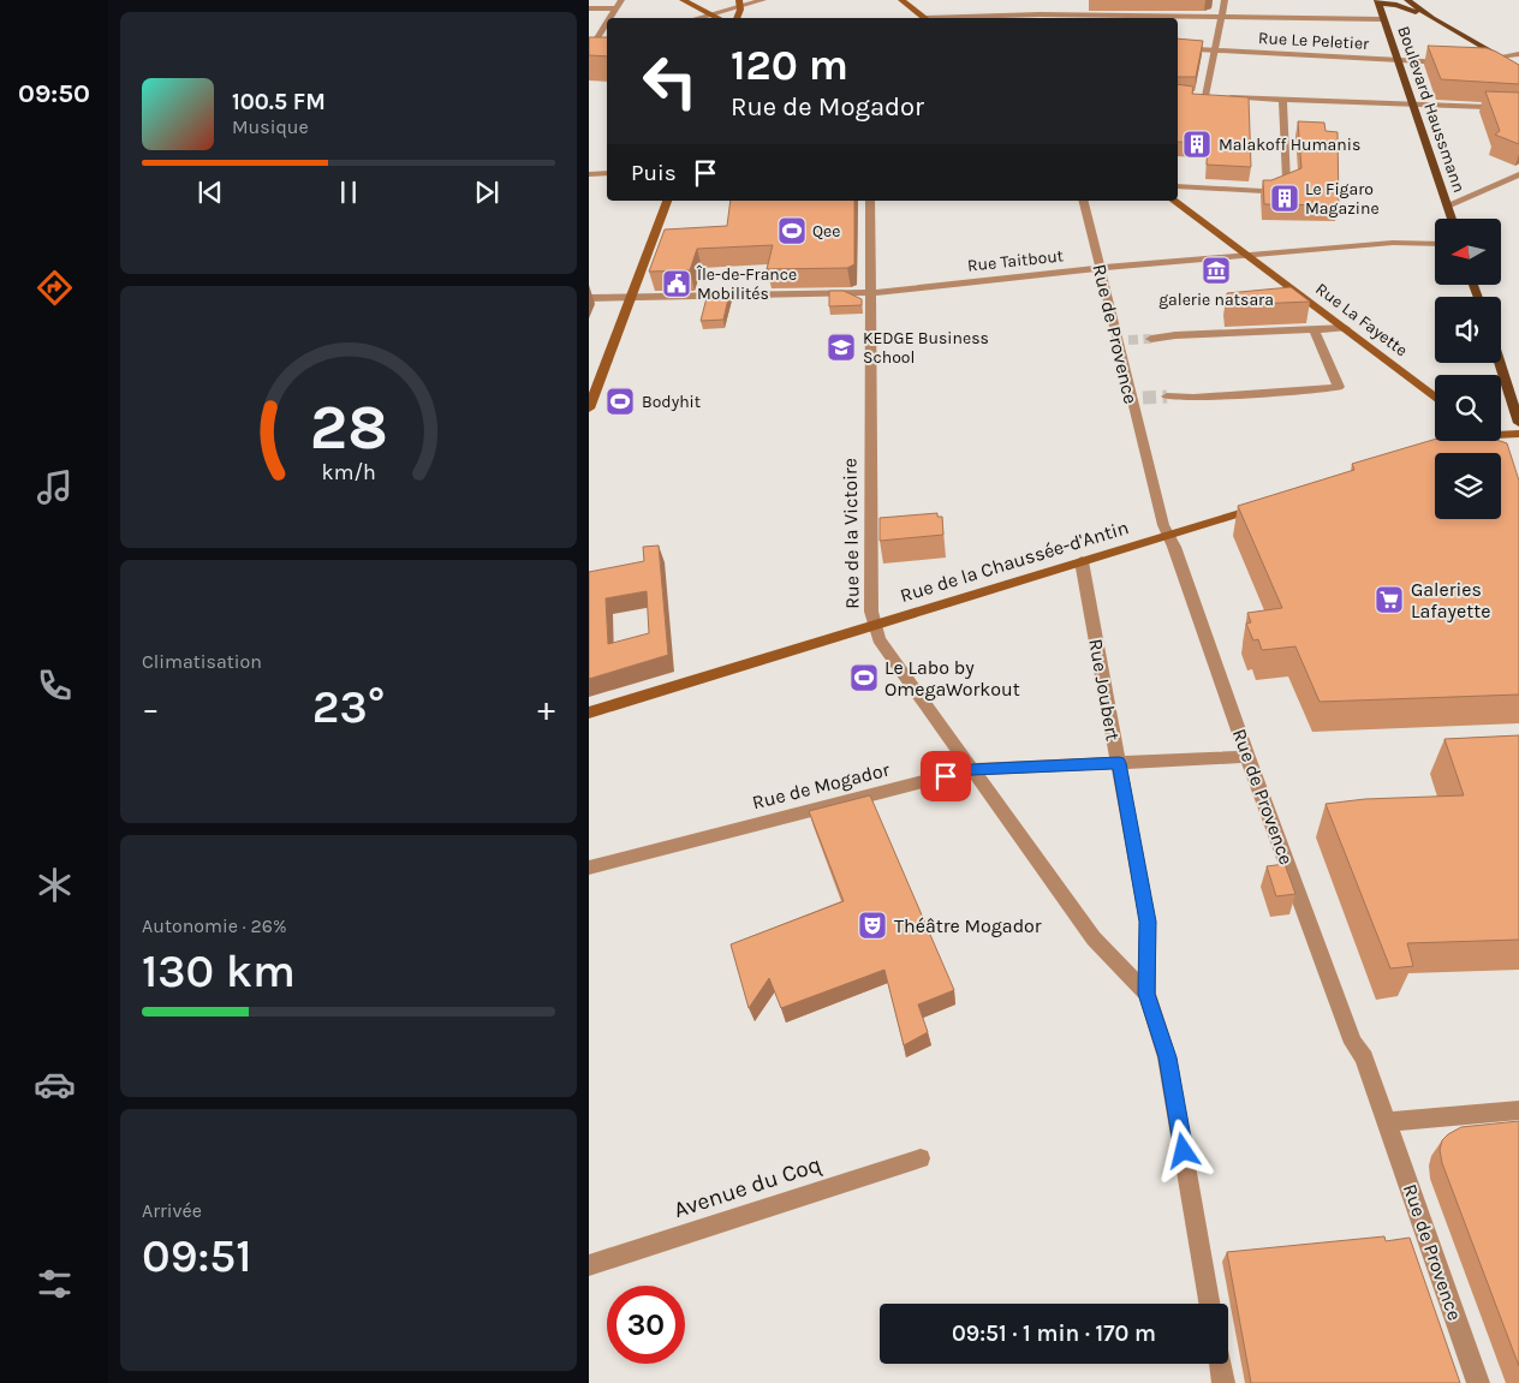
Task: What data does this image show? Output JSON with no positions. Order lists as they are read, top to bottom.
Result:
{
  "streets": {
    "main road": ["Boulevard Haussmann", "Rue La Fayette", "Rue de la Chaussée-d'Antin"],
    "street": [
      "Rue Le Peletier",
      "Rue Taitbout",
      "Rue de Provence",
      "Rue de la Victoire",
      "Rue Joubert",
      "Rue de Mogador",
      "Avenue du Coq"
    ]
  },
  "crossings": [
    ["Rue Le Peletier", "Boulevard Haussmann"],
    ["Rue Taitbout", "Rue La Fayette"],
    ["Rue Taitbout", "Rue de Provence"],
    ["Rue Taitbout", "Rue de la Victoire"],
    ["Rue de Provence", "Rue de la Chaussée-d'Antin"],
    ["Rue de Provence", "Rue de Mogador"],
    ["Rue de la Victoire", "Rue de la Chaussée-d'Antin"],
    ["Rue de la Victoire", "Rue Joubert"],
    ["Rue de la Victoire", "Rue de Mogador"],
    ["Rue de la Chaussée-d'Antin", "Rue Joubert"],
    ["Rue Joubert", "Rue de Mogador"]
  ],
  "places": {
    "building": ["Malakoff Humanis", "Le Figaro Magazine"],
    "sports": ["Qee", "Bodyhit", "Le Labo by OmegaWorkout"],
    "museum": ["galerie natsara"],
    "public building": ["Île-de-France Mobilités"],
    "school or university": ["KEDGE Business School"],
    "supermarket": ["Galeries Lafayette"],
    "theatre": ["Théâtre Mogador"]
  },
  "north": "left",
  "page": {
    "tabs": "09:50",
    "turn": ["120 m", "Rue de Mogador"],
    "song": ["100.5 FM", "Musique"],
    "then": "Puis",
    "tile": [
      "Climatisation",
      ["Autonomie · 26%", "130 km"],
      ["Arrivée", "09:51"]
    ],
    "heat": ["−", "23°", "+"],
    "limit": "30",
    "trip": "09:51 · 1 min · 170 m",
    "gauge": ["28", "km/h"]
  }
}
